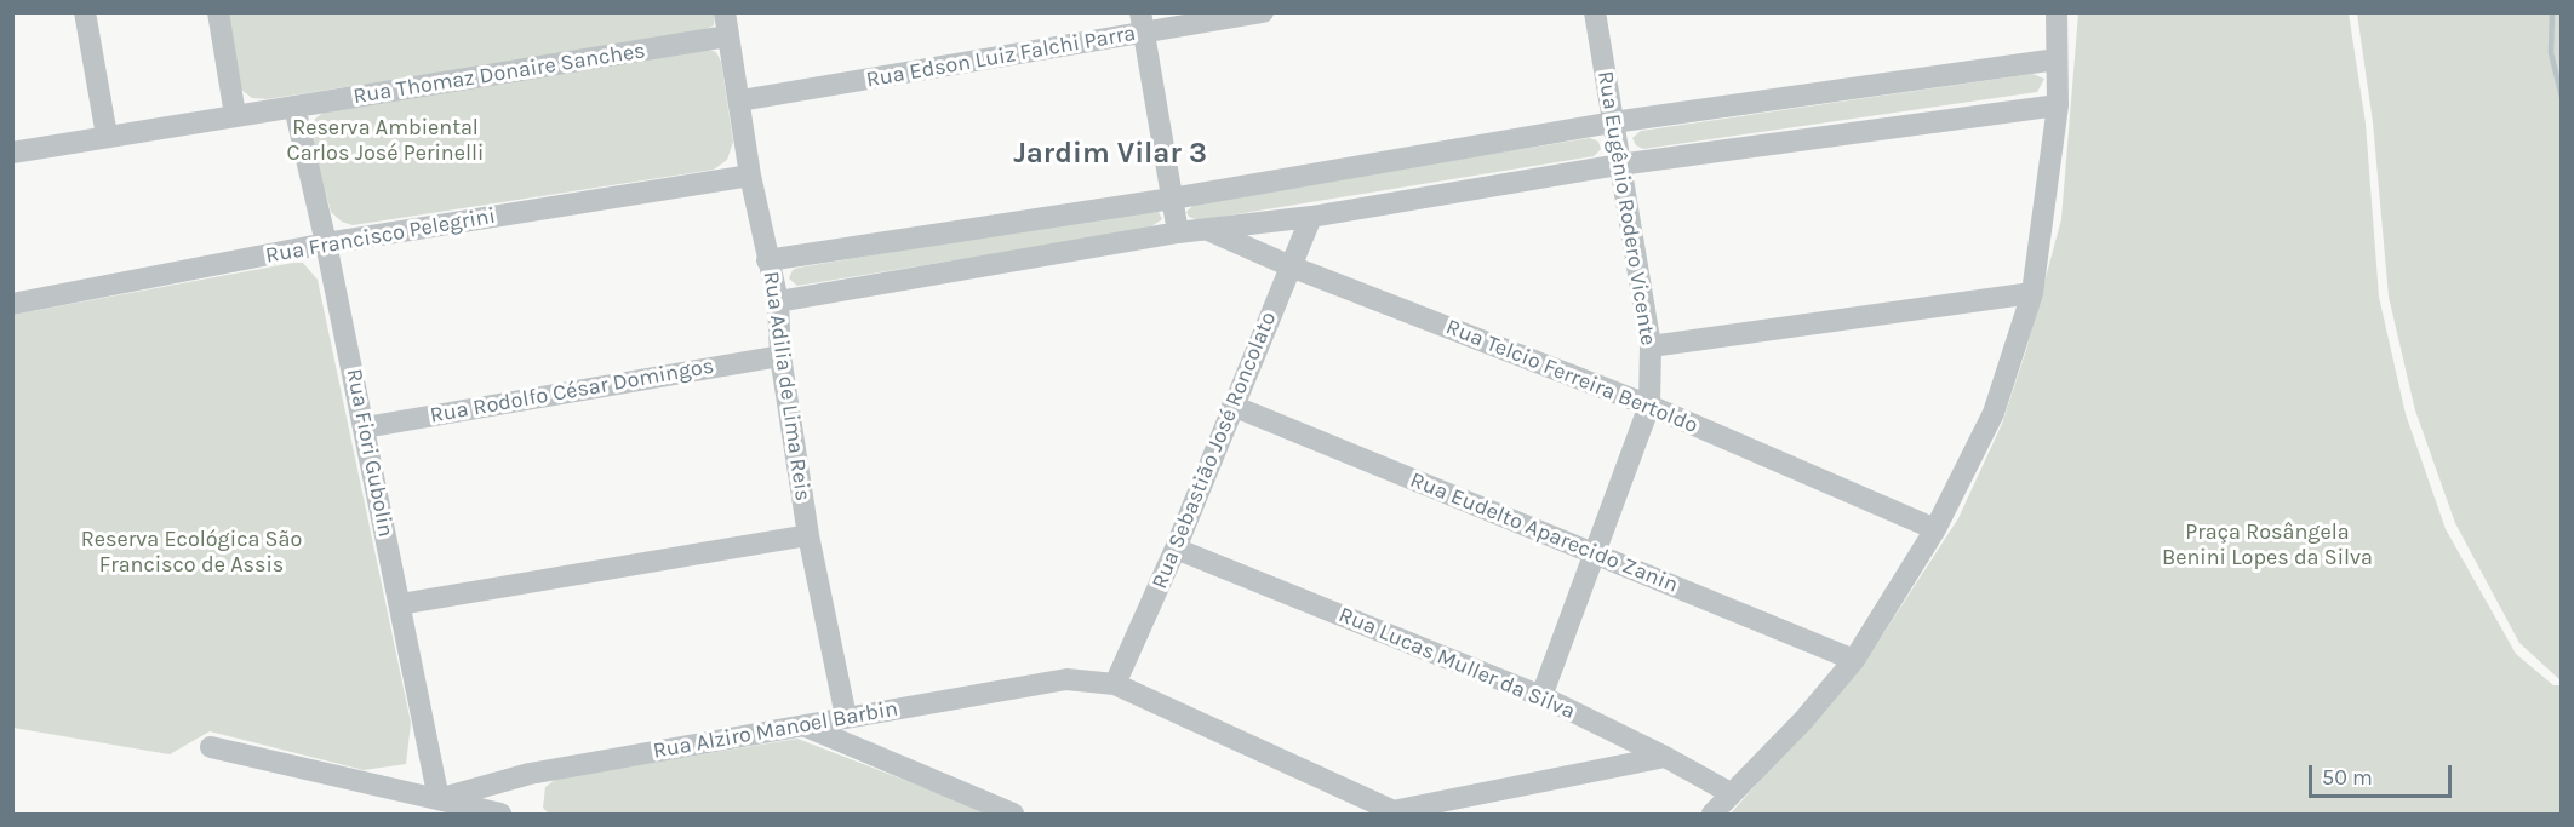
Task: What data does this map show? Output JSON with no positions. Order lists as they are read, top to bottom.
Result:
{
  "streets": {
    "street": [
      "Rua Edson Luiz Falchi Parra",
      "Rua Thomaz Donaire Sanches",
      "Rua Eugênio Rodero Vicente",
      "Rua Francisco Pelegrini",
      "Rua Telcio Ferreira Bertoldo",
      "Rua Adilia de Lima Reis",
      "Rua Rodolfo César Domingos",
      "Rua Sebastião José Roncolato",
      "Rua Fiori Gubolin",
      "Rua Eudelto Aparecido Zanin",
      "Rua Lucas Muller da Silva",
      "Rua Alziro Manoel Barbin"
    ]
  },
  "crossings": [
    ["Rua Edson Luiz Falchi Parra", "Rua Adilia de Lima Reis"],
    ["Rua Thomaz Donaire Sanches", "Rua Adilia de Lima Reis"],
    ["Rua Thomaz Donaire Sanches", "Rua Fiori Gubolin"],
    ["Rua Eugênio Rodero Vicente", "Rua Telcio Ferreira Bertoldo"],
    ["Rua Eugênio Rodero Vicente", "Rua Eudelto Aparecido Zanin"],
    ["Rua Eugênio Rodero Vicente", "Rua Lucas Muller da Silva"],
    ["Rua Francisco Pelegrini", "Rua Adilia de Lima Reis"],
    ["Rua Francisco Pelegrini", "Rua Fiori Gubolin"],
    ["Rua Telcio Ferreira Bertoldo", "Rua Sebastião José Roncolato"],
    ["Rua Adilia de Lima Reis", "Rua Rodolfo César Domingos"],
    ["Rua Adilia de Lima Reis", "Rua Alziro Manoel Barbin"],
    ["Rua Rodolfo César Domingos", "Rua Fiori Gubolin"],
    ["Rua Sebastião José Roncolato", "Rua Eudelto Aparecido Zanin"],
    ["Rua Sebastião José Roncolato", "Rua Lucas Muller da Silva"],
    ["Rua Sebastião José Roncolato", "Rua Alziro Manoel Barbin"],
    ["Rua Fiori Gubolin", "Rua Alziro Manoel Barbin"]
  ],
  "districts": ["Jardim Vilar 3"],
  "parks": ["Reserva Ambiental Carlos José Perinelli", "Praça Rosângela Benini Lopes da Silva", "Reserva Ecológica São Francisco de Assis"],
  "scale_bar": "50 m"
}
